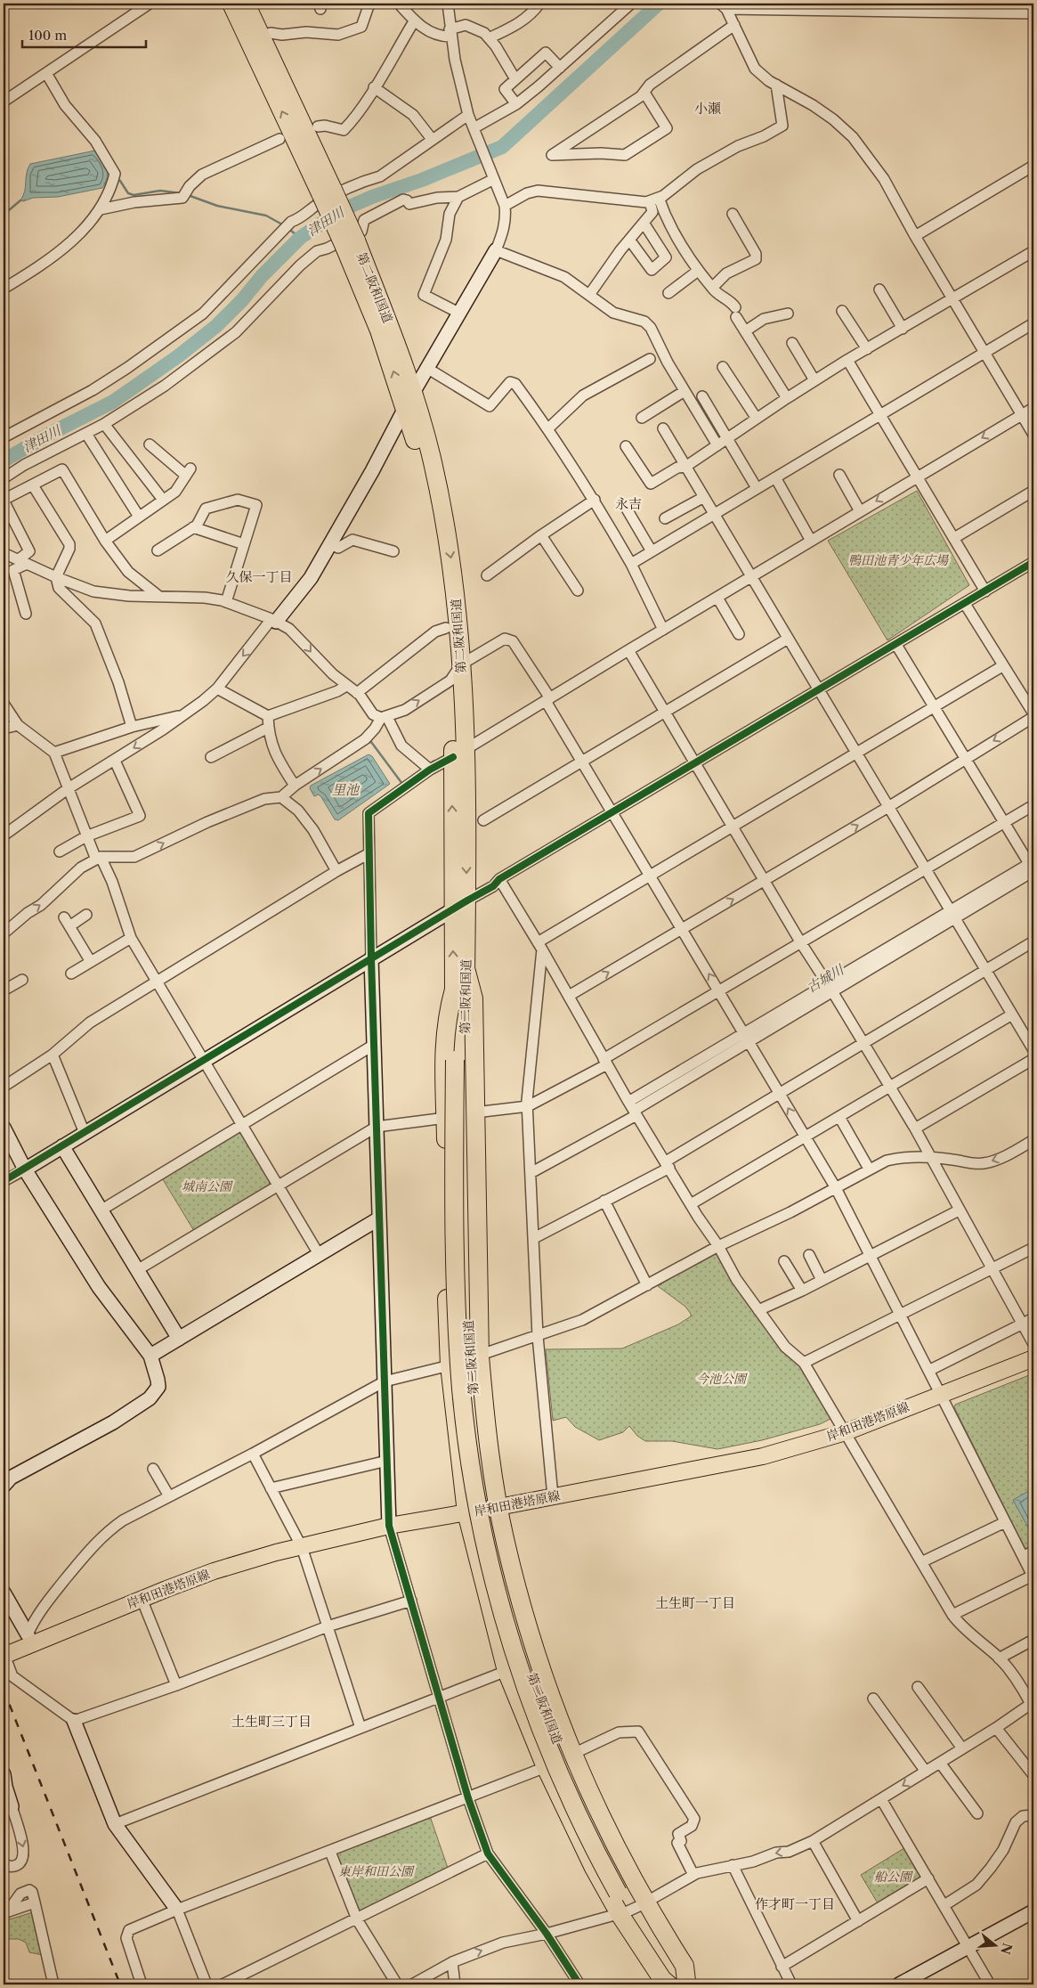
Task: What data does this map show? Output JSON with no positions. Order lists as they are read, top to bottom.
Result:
{
  "streets": {
    "highway": ["第二阪和国道"],
    "main road": ["岸和田港塔原線"]
  },
  "districts": [
    "小瀬",
    "永吉",
    "久保一丁目",
    "土生町一丁目",
    "土生町三丁目",
    "作才町一丁目"
  ],
  "water": ["津田川", "里池", "古城川"],
  "parks": [
    "鴨田池青少年広場",
    "城南公園",
    "今池公園",
    "東岸和田公園",
    "船公園"
  ],
  "scale_bar": "100 m",
  "north": "right"
}
